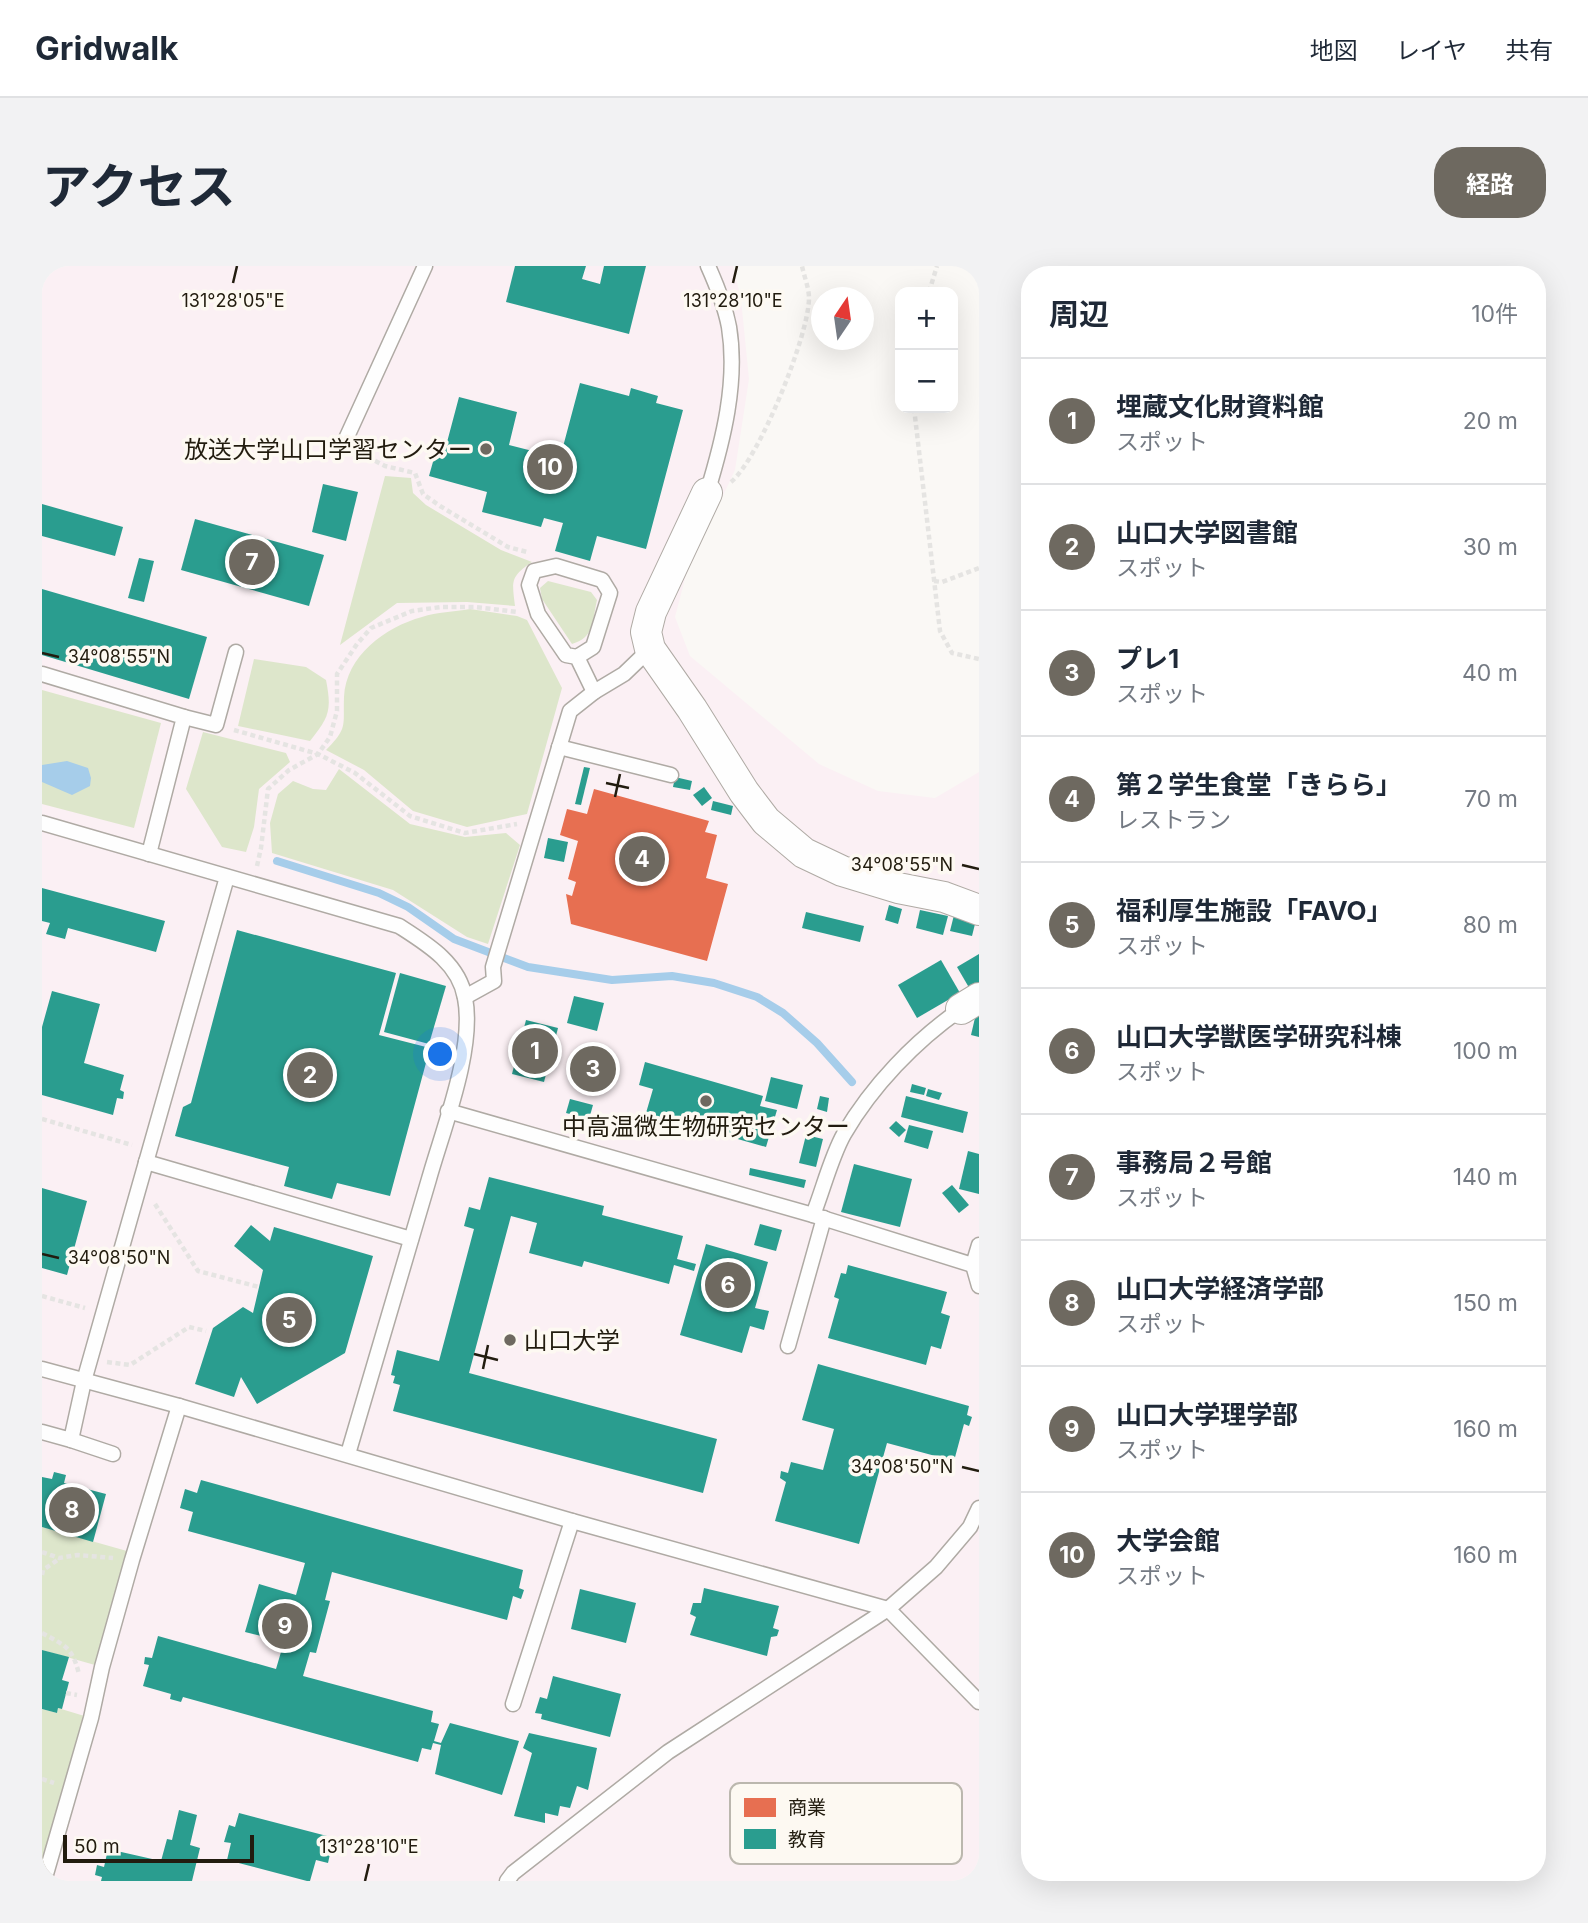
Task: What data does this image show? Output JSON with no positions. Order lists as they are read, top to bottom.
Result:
{
  "places": ["放送大学山口学習センター", "中高温微生物研究センター", "山口大学"],
  "legend": ["商業", "教育"],
  "scale_bar": "50 m",
  "north": "top",
  "page": {
    "header": "Gridwalk",
    "nav": ["地図", "レイヤ", "共有"],
    "title": "アクセス",
    "buttons": "経路",
    "heading": ["周辺", "10件"],
    "map_buttons": ["+", "−"],
    "list": [
      {
        "mark": "1",
        "name": "埋蔵文化財資料館",
        "note": "スポット",
        "value": "20 m"
      },
      {
        "mark": "2",
        "name": "山口大学図書館",
        "note": "スポット",
        "value": "30 m"
      },
      {
        "mark": "3",
        "name": "プレ1",
        "note": "スポット",
        "value": "40 m"
      },
      {
        "mark": "4",
        "name": "第２学生食堂「きらら」",
        "note": "レストラン",
        "value": "70 m"
      },
      {
        "mark": "5",
        "name": "福利厚生施設「FAVO」",
        "note": "スポット",
        "value": "80 m"
      },
      {
        "mark": "6",
        "name": "山口大学獣医学研究科棟",
        "note": "スポット",
        "value": "100 m"
      },
      {
        "mark": "7",
        "name": "事務局２号館",
        "note": "スポット",
        "value": "140 m"
      },
      {
        "mark": "8",
        "name": "山口大学経済学部",
        "note": "スポット",
        "value": "150 m"
      },
      {
        "mark": "9",
        "name": "山口大学理学部",
        "note": "スポット",
        "value": "160 m"
      },
      {
        "mark": "10",
        "name": "大学会館",
        "note": "スポット",
        "value": "160 m"
      }
    ],
    "pins": [
      "10",
      "7",
      "4",
      "1",
      "3",
      "2",
      "6",
      "5",
      "8",
      "9"
    ],
    "scale": "50 m"
  },
  "coordinates": [
    "131°28'05\"E",
    "131°28'10\"E",
    "34°08'55\"N",
    "34°08'50\"N"
  ]
}
